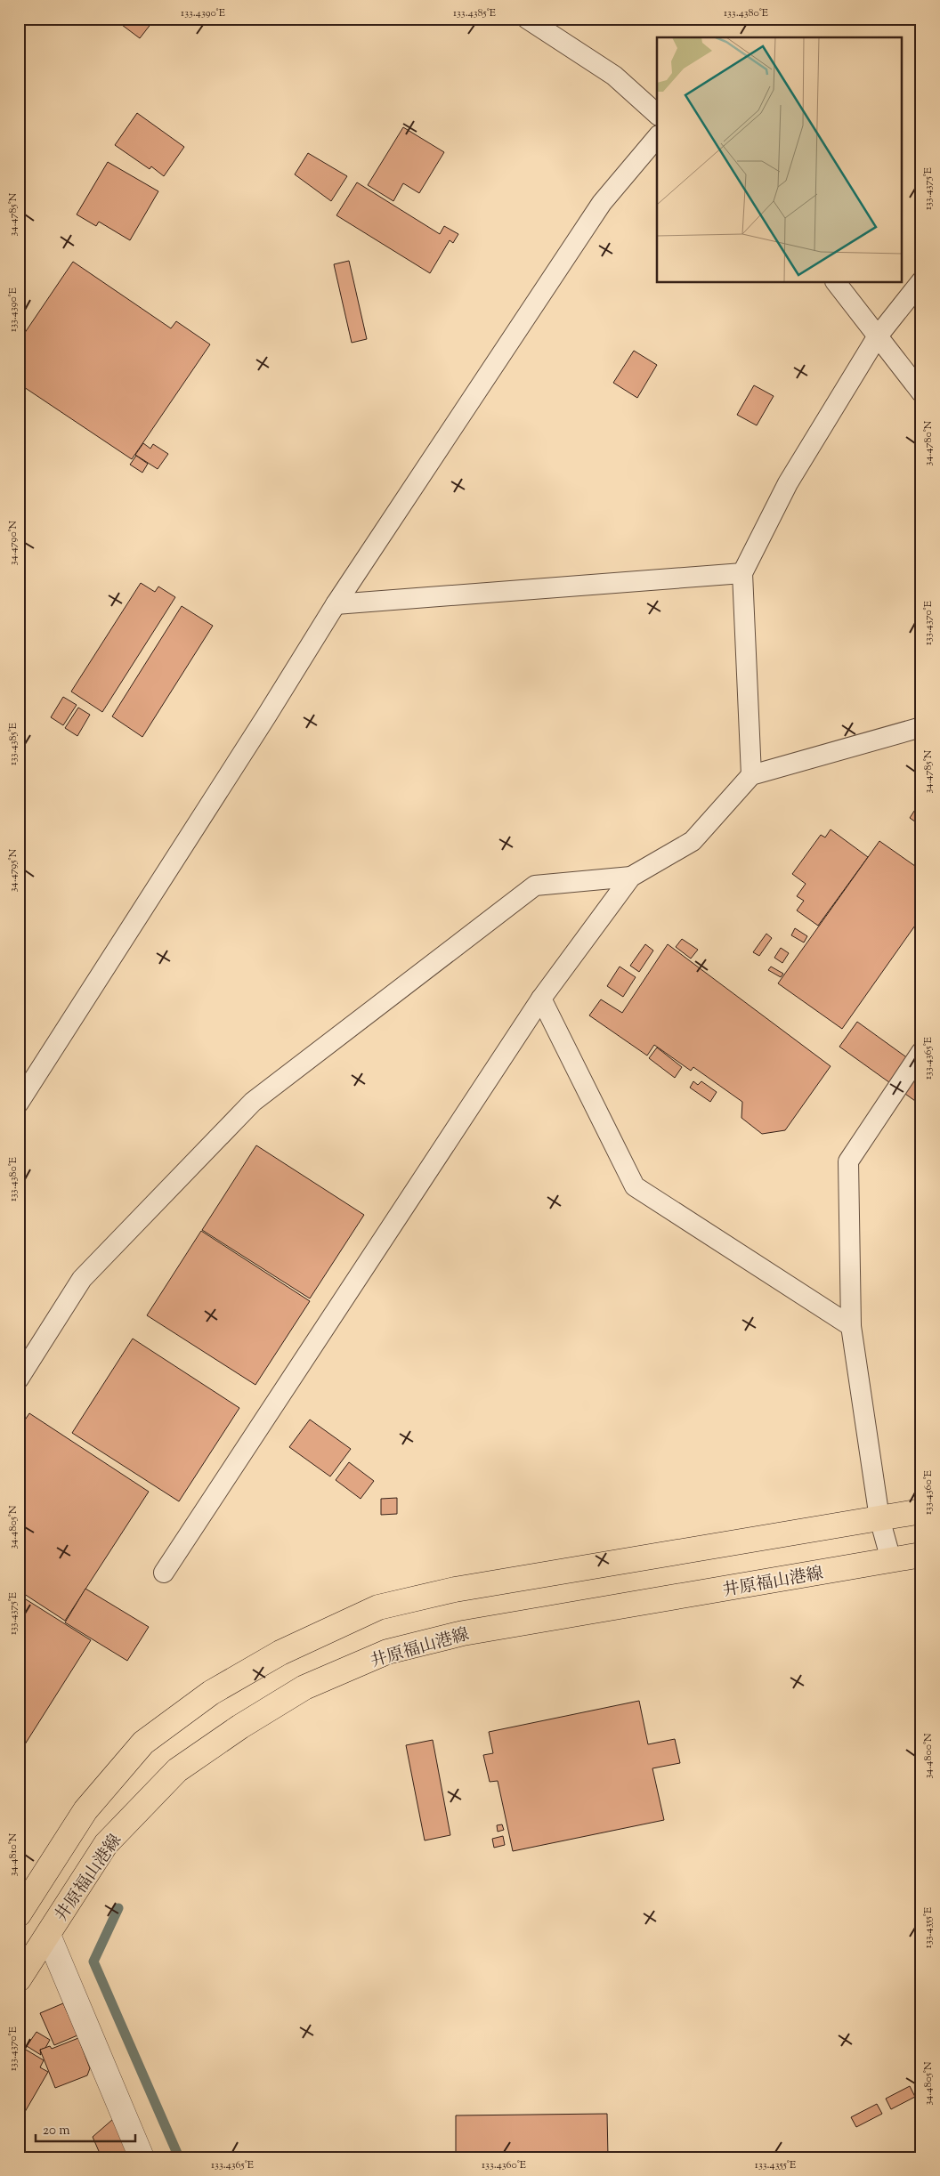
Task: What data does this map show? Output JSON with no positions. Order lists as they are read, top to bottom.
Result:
{
  "streets": {
    "main road": ["井原福山港線"]
  },
  "scale_bar": "20 m",
  "coordinates": [
    "133.4390°E",
    "133.4385°E",
    "133.4380°E",
    "133.4375°E",
    "34.4785°N",
    "34.4780°N",
    "34.4790°N",
    "133.4370°E",
    "34.4795°N",
    "133.4365°E",
    "133.4360°E",
    "34.4805°N",
    "34.4800°N",
    "34.4810°N",
    "133.4355°E"
  ]
}
